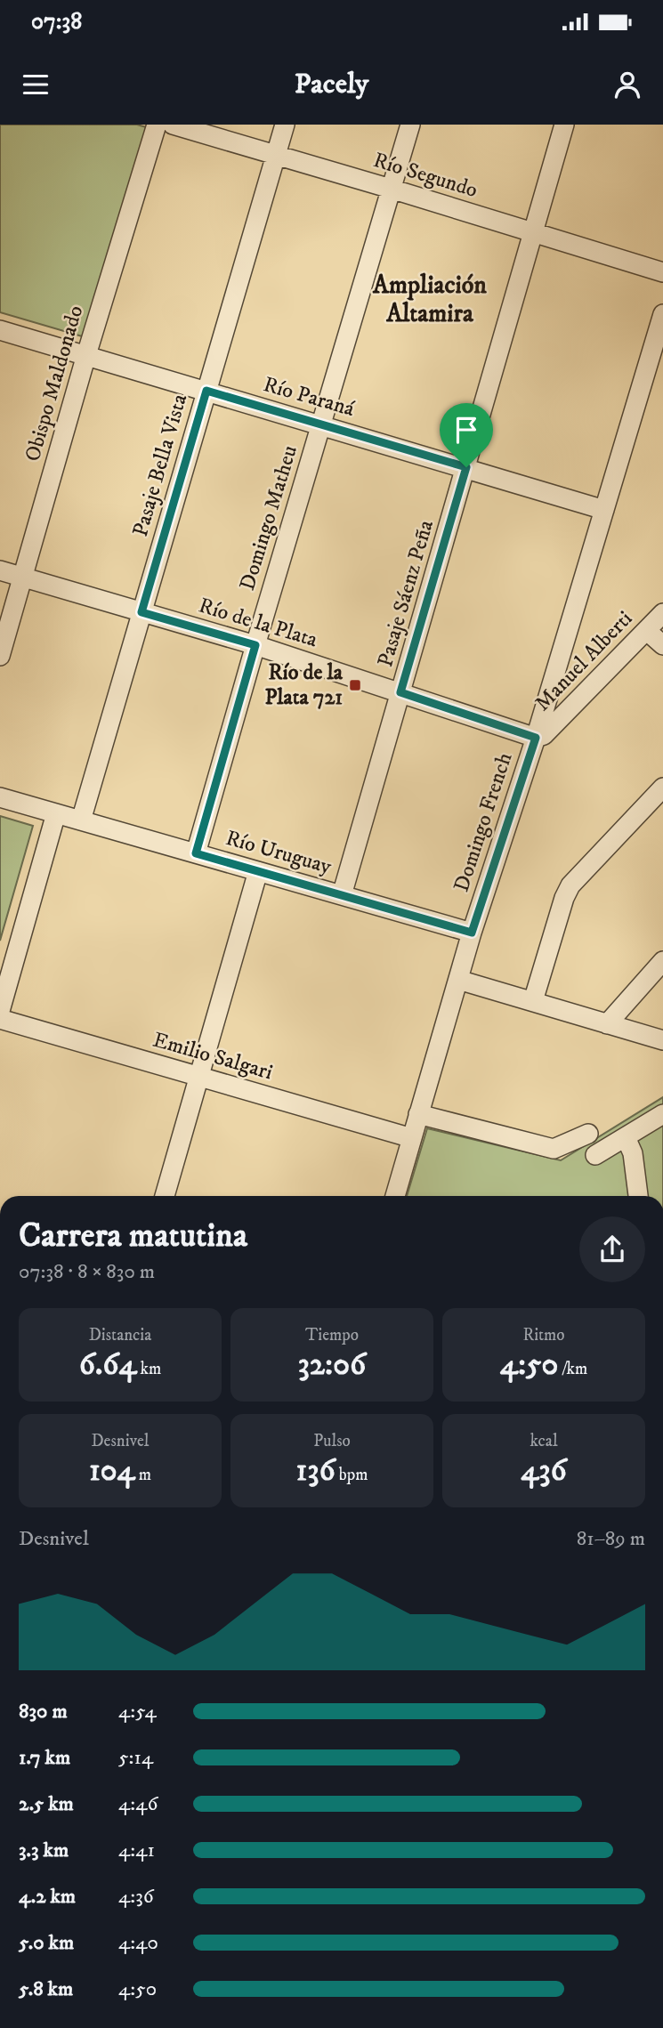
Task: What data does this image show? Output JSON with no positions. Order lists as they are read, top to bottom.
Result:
{
  "streets": {
    "street": [
      "Río Segundo",
      "Obispo Maldonado",
      "Río Paraná",
      "Pasaje Bella Vista",
      "Domingo Matheu",
      "Pasaje Sáenz Peña",
      "Río de la Plata",
      "Manuel Alberti",
      "Domingo French",
      "Río Uruguay",
      "Emilio Salgari"
    ]
  },
  "crossings": [
    ["Río Segundo", "Pasaje Bella Vista"],
    ["Río Segundo", "Domingo Matheu"],
    ["Río Segundo", "Pasaje Sáenz Peña"],
    ["Obispo Maldonado", "Río Paraná"],
    ["Obispo Maldonado", "Río de la Plata"],
    ["Río Paraná", "Pasaje Bella Vista"],
    ["Río Paraná", "Domingo Matheu"],
    ["Río Paraná", "Pasaje Sáenz Peña"],
    ["Río Paraná", "Domingo French"],
    ["Pasaje Bella Vista", "Río de la Plata"],
    ["Pasaje Bella Vista", "Río Uruguay"],
    ["Domingo Matheu", "Río de la Plata"],
    ["Domingo Matheu", "Río Uruguay"],
    ["Pasaje Sáenz Peña", "Río de la Plata"],
    ["Pasaje Sáenz Peña", "Río Uruguay"],
    ["Río de la Plata", "Manuel Alberti"],
    ["Río de la Plata", "Domingo French"],
    ["Manuel Alberti", "Domingo French"],
    ["Domingo French", "Río Uruguay"],
    ["Domingo French", "Emilio Salgari"]
  ],
  "districts": ["Ampliación Altamira"],
  "places": {
    "transit": ["Río de la Plata 721"]
  },
  "page": {
    "status": "07:38",
    "header": "Pacely",
    "heading": ["Carrera matutina", "07:38 · 8 × 830 m"],
    "stats": [
      ["Distancia", "6.64 km"],
      ["Tiempo", "32:06"],
      ["Ritmo", "4:50 /km"],
      ["Desnivel", "104 m"],
      ["Pulso", "136 bpm"],
      ["kcal", "436"]
    ],
    "chart": ["Desnivel", "81–89 m"],
    "list": [
      {
        "name": "830 m",
        "note": "4:54"
      },
      {
        "name": "1.7 km",
        "note": "5:14"
      },
      {
        "name": "2.5 km",
        "note": "4:46"
      },
      {
        "name": "3.3 km",
        "note": "4:41"
      },
      {
        "name": "4.2 km",
        "note": "4:36"
      },
      {
        "name": "5.0 km",
        "note": "4:40"
      },
      {
        "name": "5.8 km",
        "note": "4:50"
      }
    ]
  }
}
